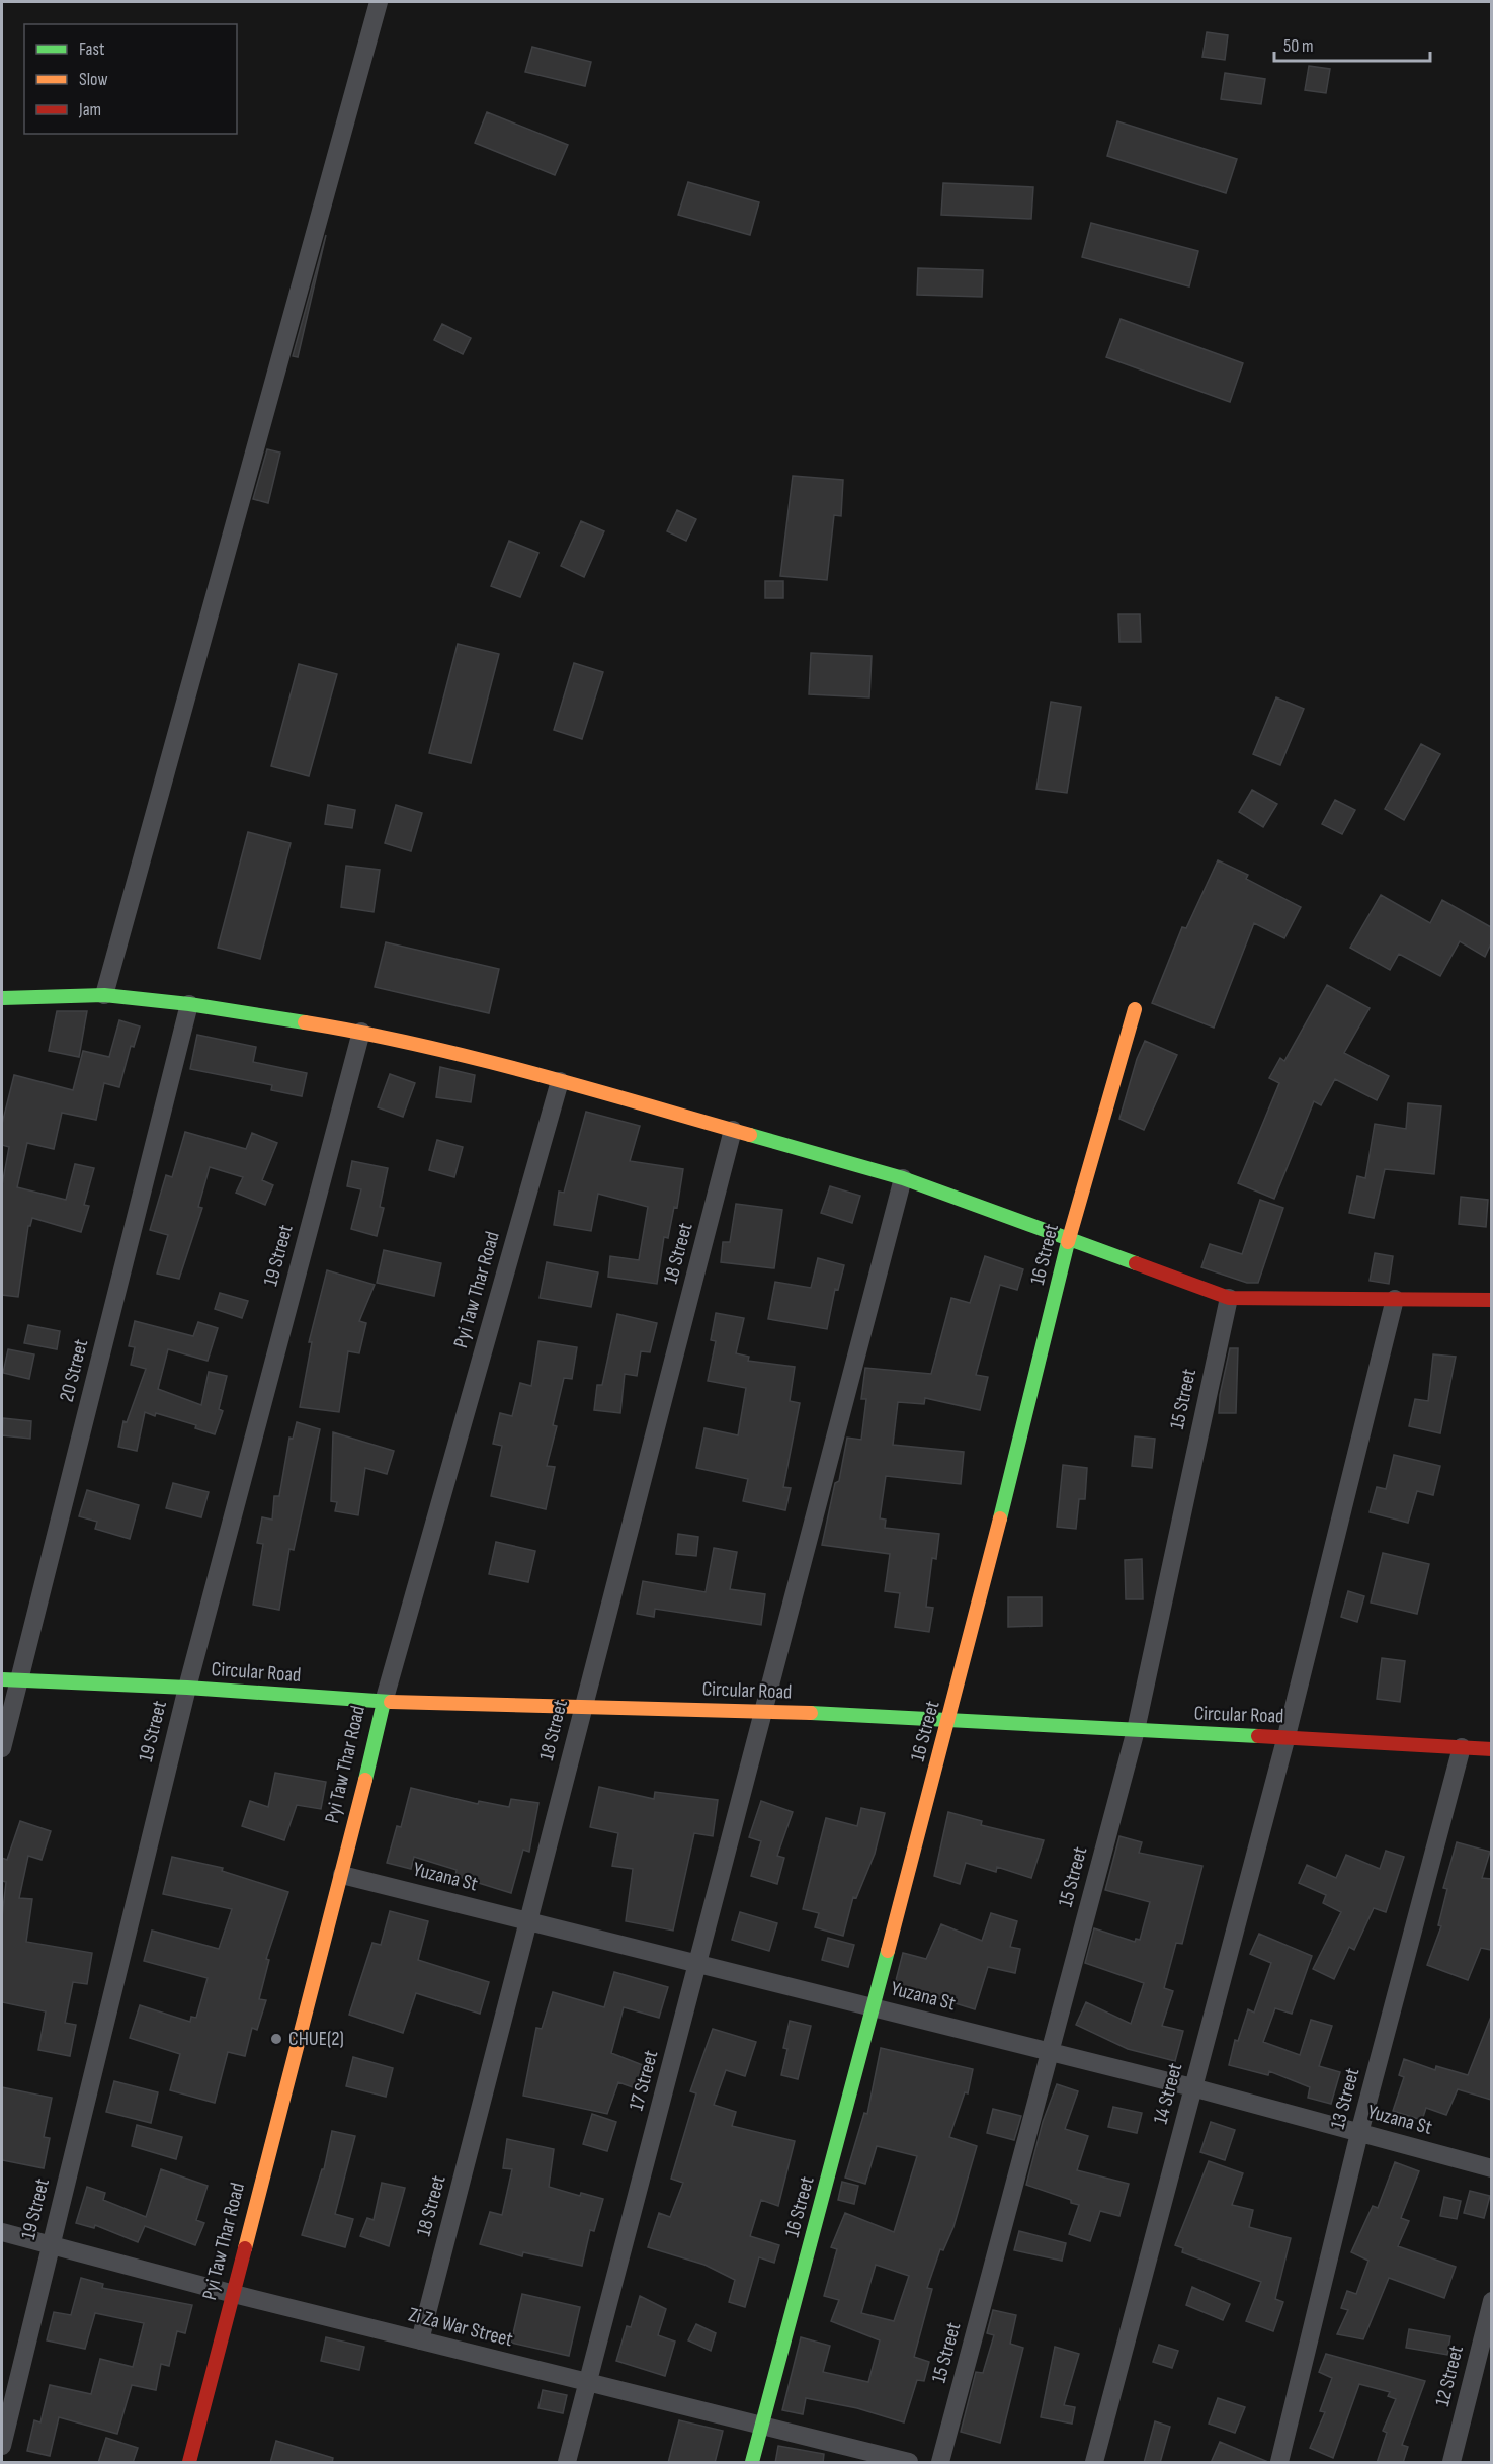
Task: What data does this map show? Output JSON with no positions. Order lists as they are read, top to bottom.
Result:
{
  "streets": {
    "street": [
      "18 Street",
      "16 Street",
      "19 Street",
      "Pyi Taw Thar Road",
      "20 Street",
      "15 Street",
      "Circular Road",
      "Yuzana St",
      "17 Street",
      "14 Street",
      "13 Street",
      "Zi Za War Street",
      "12 Street"
    ]
  },
  "crossings": [
    ["18 Street", "Circular Road"],
    ["18 Street", "Yuzana St"],
    ["18 Street", "Zi Za War Street"],
    ["16 Street", "Circular Road"],
    ["16 Street", "Yuzana St"],
    ["16 Street", "Zi Za War Street"],
    ["19 Street", "Circular Road"],
    ["19 Street", "Zi Za War Street"],
    ["Pyi Taw Thar Road", "Circular Road"],
    ["Pyi Taw Thar Road", "Yuzana St"],
    ["Pyi Taw Thar Road", "Zi Za War Street"],
    ["20 Street", "Circular Road"],
    ["15 Street", "Circular Road"],
    ["15 Street", "Yuzana St"],
    ["Circular Road", "17 Street"],
    ["Circular Road", "14 Street"],
    ["Circular Road", "13 Street"],
    ["Yuzana St", "17 Street"],
    ["Yuzana St", "14 Street"],
    ["Yuzana St", "13 Street"],
    ["17 Street", "Zi Za War Street"]
  ],
  "places": ["CHUE(2)"],
  "legend": ["Fast", "Slow", "Jam"],
  "scale_bar": "50 m"
}
